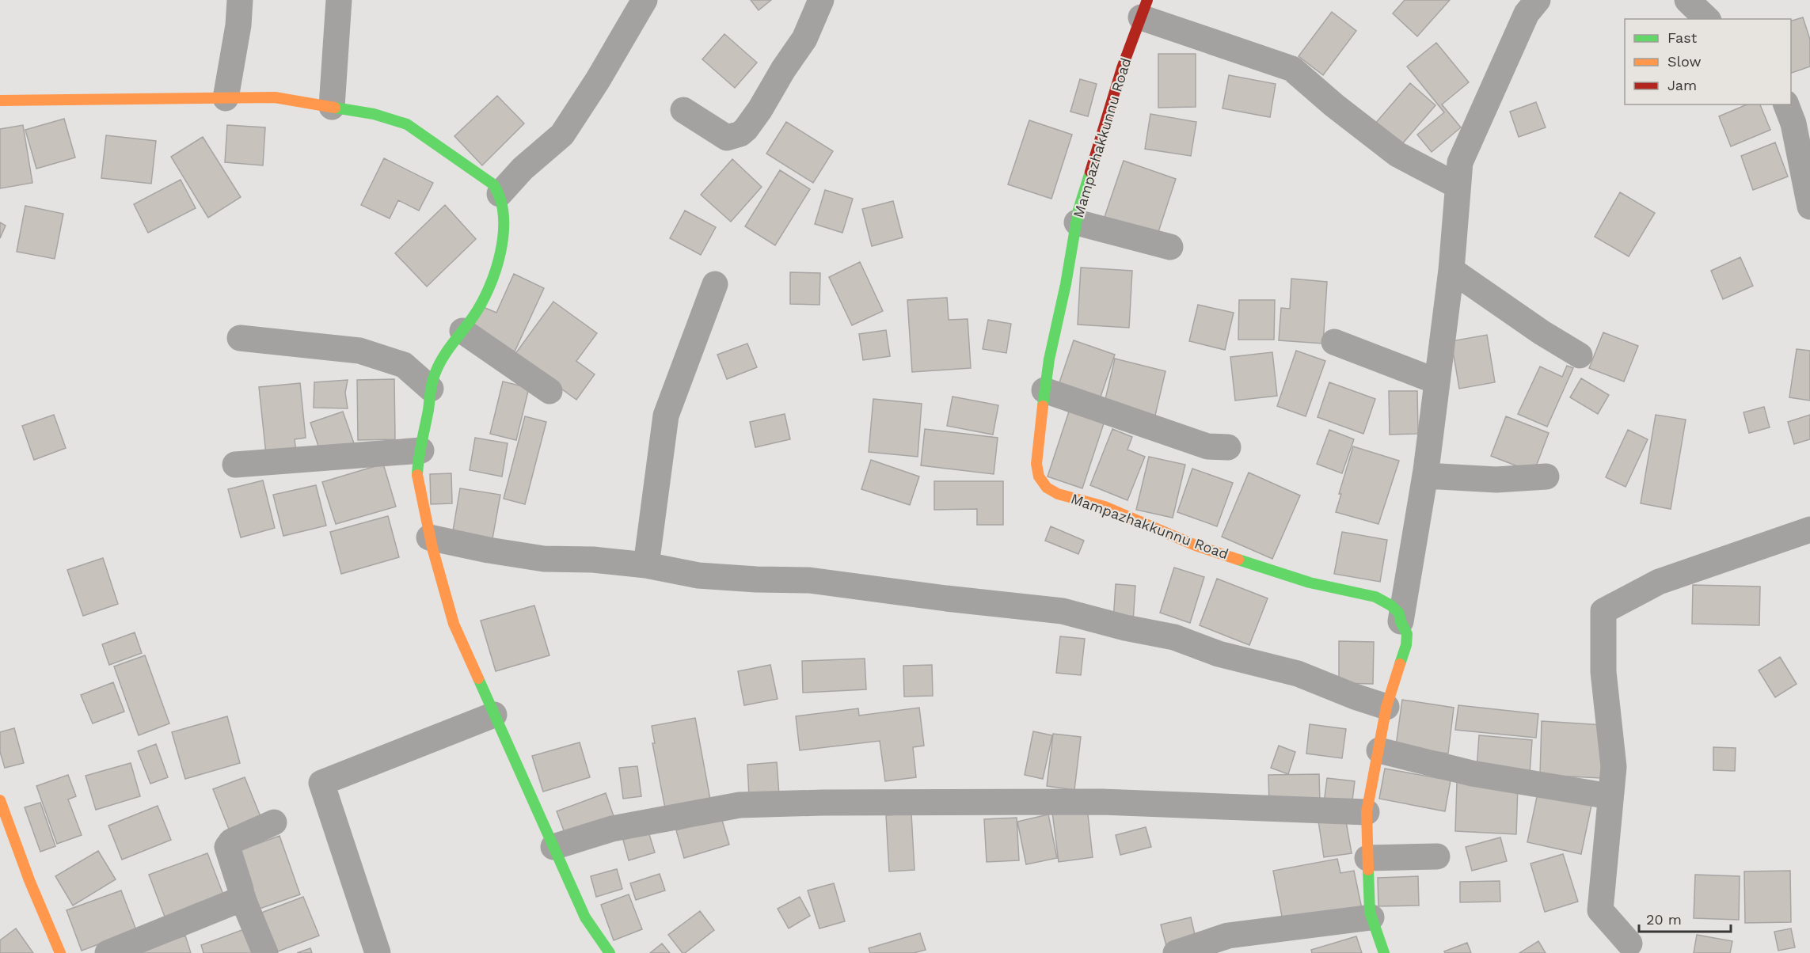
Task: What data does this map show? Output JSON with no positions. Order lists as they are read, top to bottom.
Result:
{
  "streets": {
    "street": ["Mampazhakkunnu Road"]
  },
  "legend": ["Fast", "Slow", "Jam"],
  "scale_bar": "20 m"
}
